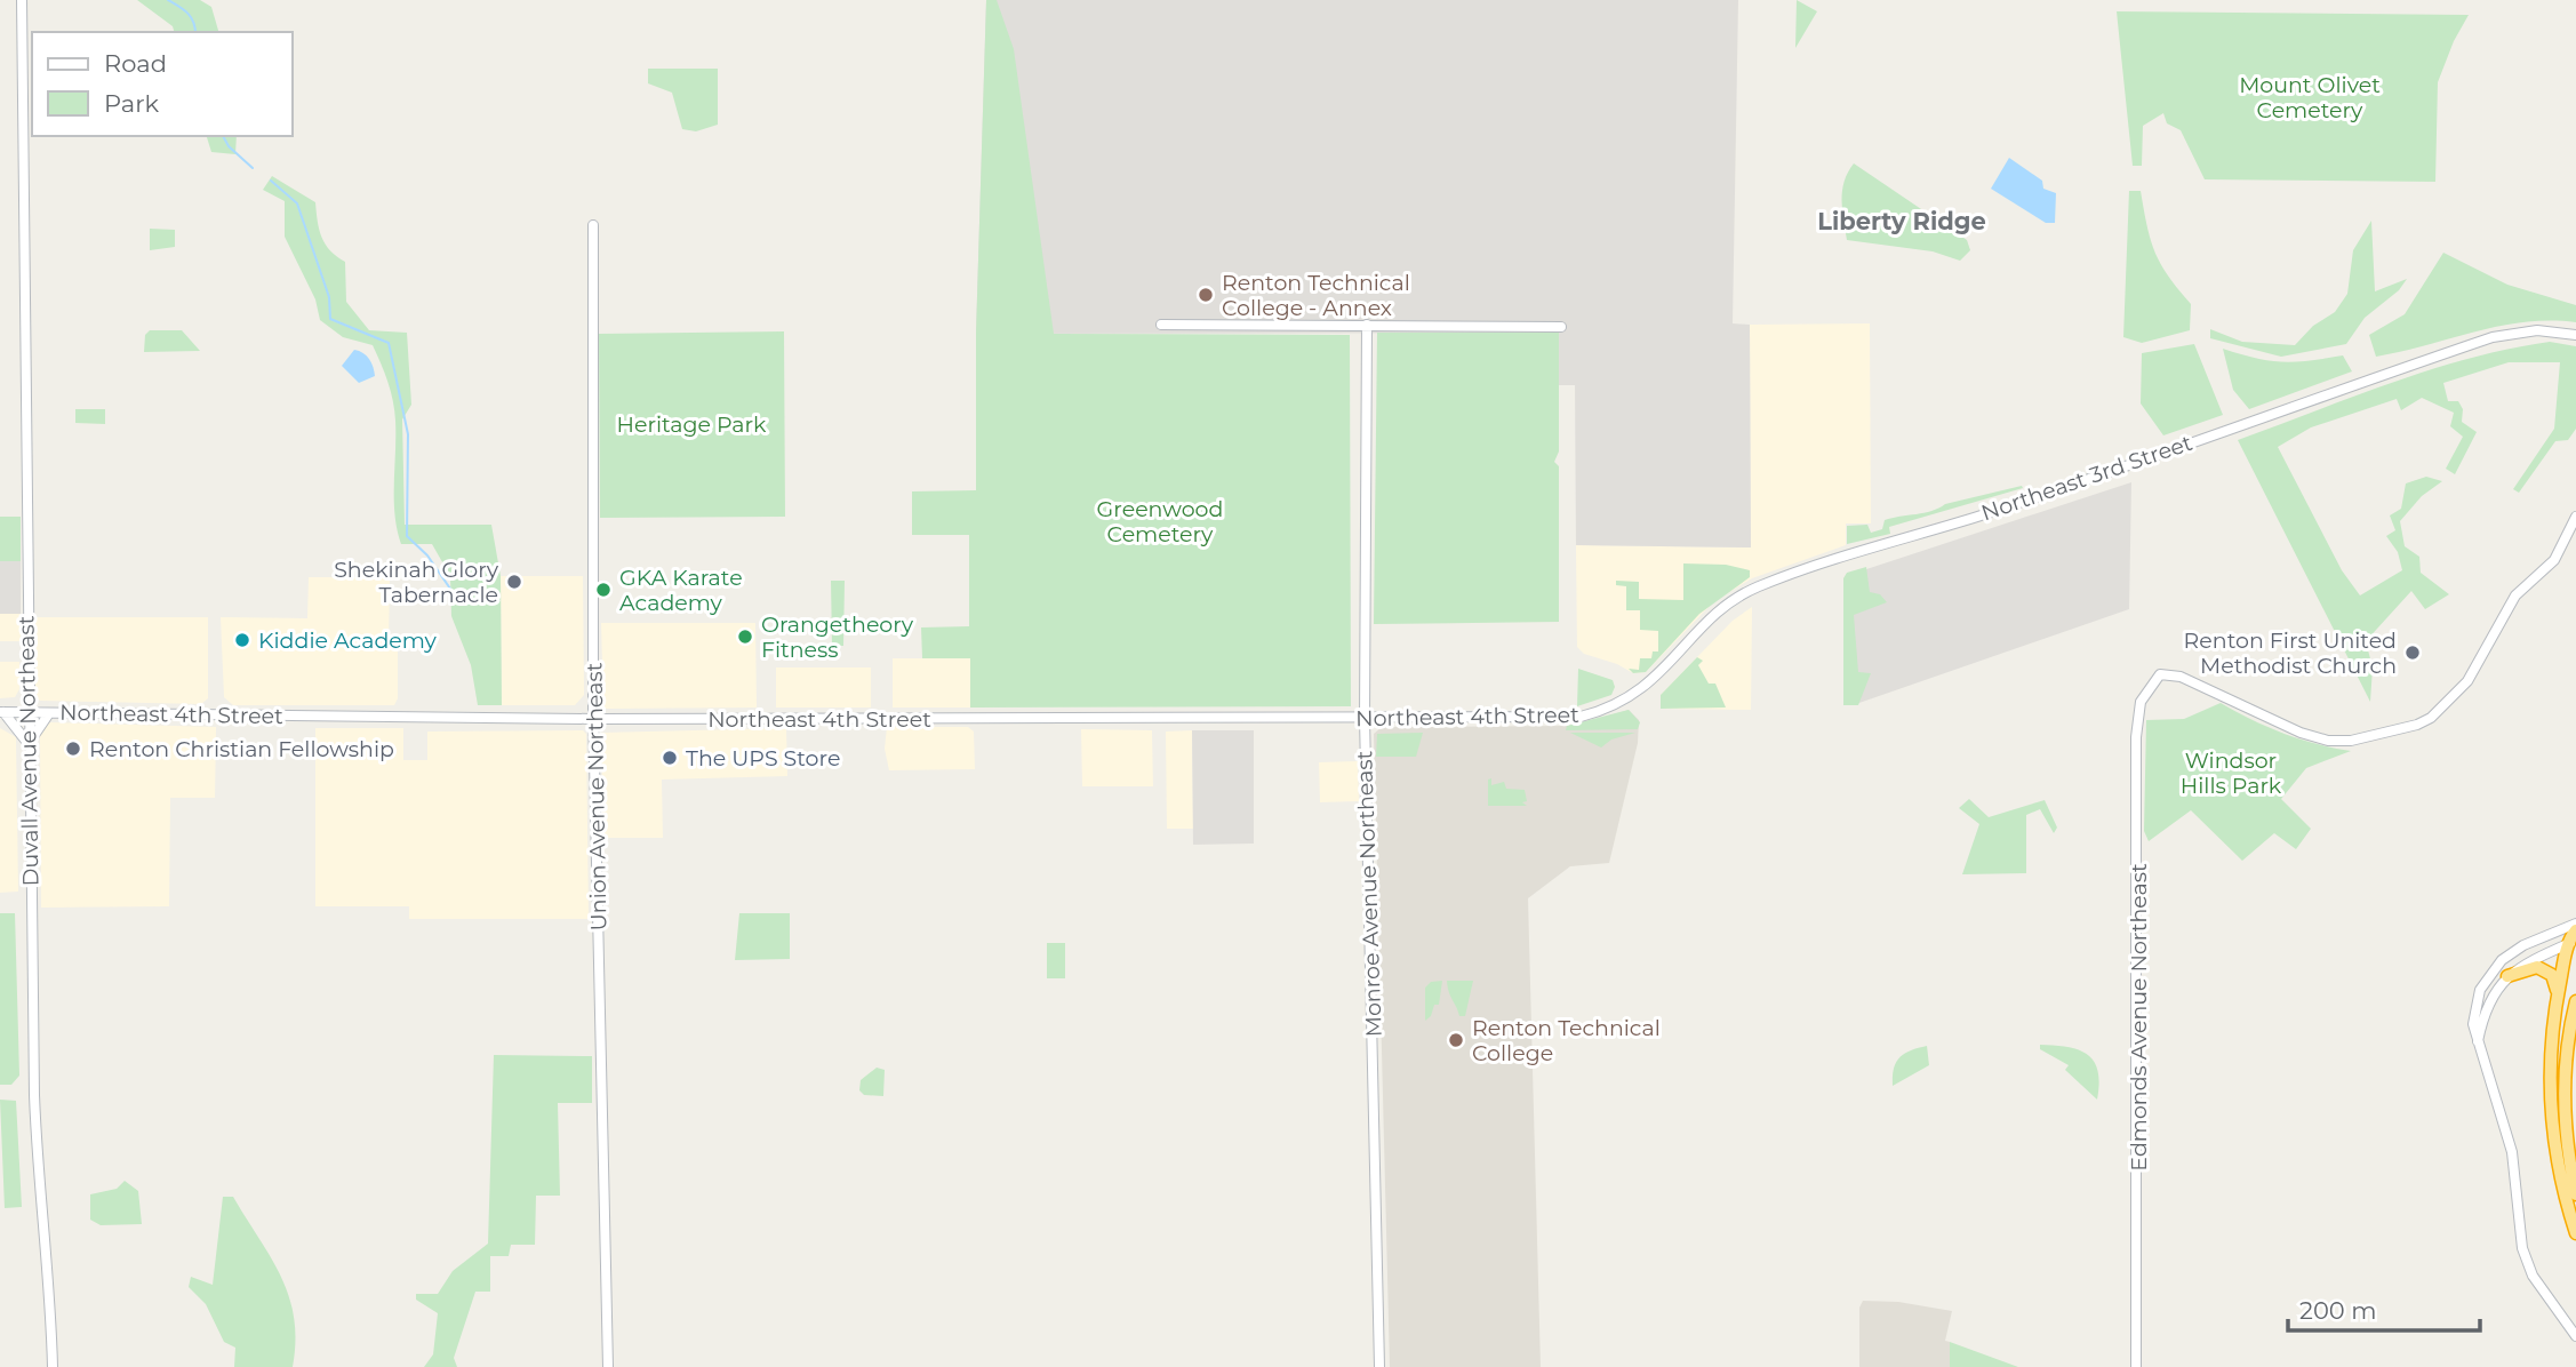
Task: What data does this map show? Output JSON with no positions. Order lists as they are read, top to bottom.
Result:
{
  "streets": {
    "street": [
      "Northeast 3rd Street",
      "Northeast 4th Street",
      "Duvall Avenue Northeast",
      "Union Avenue Northeast",
      "Monroe Avenue Northeast",
      "Edmonds Avenue Northeast"
    ]
  },
  "crossings": [
    ["Northeast 3rd Street", "Northeast 4th Street"],
    ["Northeast 4th Street", "Duvall Avenue Northeast"],
    ["Northeast 4th Street", "Union Avenue Northeast"],
    ["Northeast 4th Street", "Monroe Avenue Northeast"]
  ],
  "districts": ["Liberty Ridge"],
  "parks": [
    "Mount Olivet Cemetery",
    "Heritage Park",
    "Greenwood Cemetery",
    "Windsor Hills Park"
  ],
  "places": [
    "Renton Technical College - Annex",
    "Shekinah Glory Tabernacle",
    "GKA Karate Academy",
    "Orangetheory Fitness",
    "Kiddie Academy",
    "Renton First United Methodist Church",
    "Renton Christian Fellowship",
    "The UPS Store",
    "Renton Technical College"
  ],
  "legend": ["Road", "Park"],
  "scale_bar": "200 m"
}
